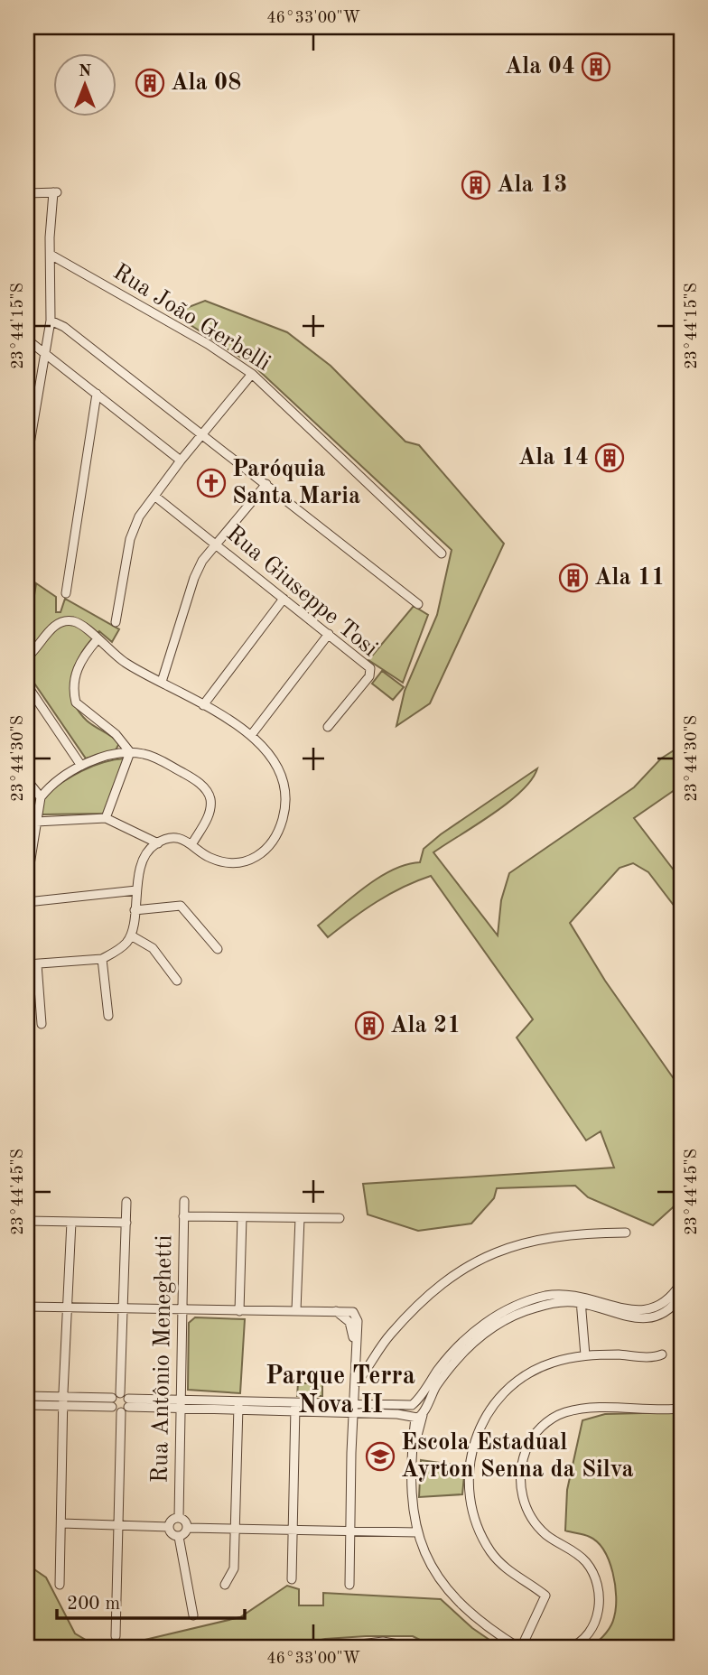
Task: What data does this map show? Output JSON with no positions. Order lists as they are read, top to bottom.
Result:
{
  "streets": {
    "street": ["Rua João Gerbelli", "Rua Giuseppe Tosi", "Rua Antônio Meneghetti"]
  },
  "districts": ["Parque Terra Nova II"],
  "places": {
    "building": [
      "Ala 04",
      "Ala 08",
      "Ala 13",
      "Ala 14",
      "Ala 11",
      "Ala 21"
    ],
    "church": ["Paróquia Santa Maria"],
    "school or university": ["Escola Estadual Ayrton Senna da Silva"]
  },
  "scale_bar": "200 m",
  "north": "top",
  "coordinates": [
    "46°33'00\"W",
    "23°44'15\"S",
    "23°44'30\"S",
    "23°44'45\"S"
  ]
}
